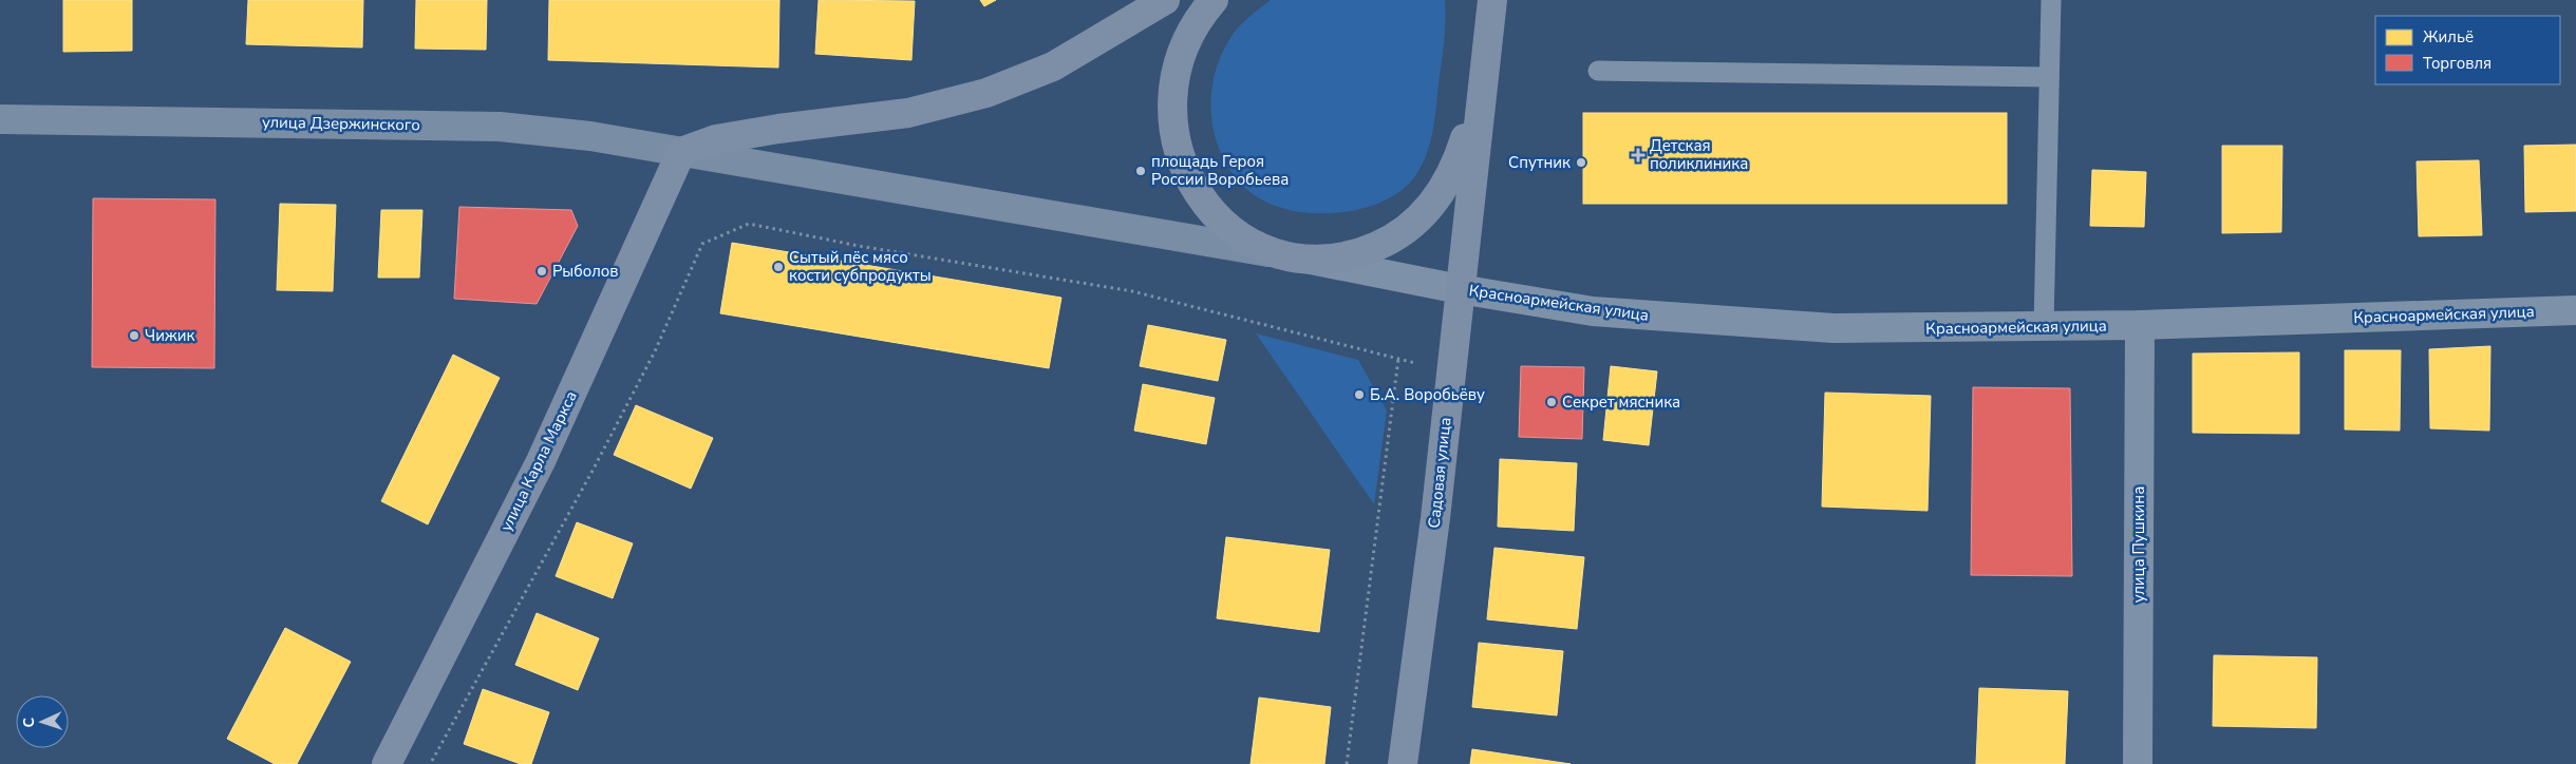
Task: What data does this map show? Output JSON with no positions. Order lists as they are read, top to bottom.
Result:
{
  "streets": {
    "main road": ["улица Дзержинского", "улица Карла Маркса", "Садовая улица"],
    "street": ["Красноармейская улица", "улица Пушкина"]
  },
  "crossings": [
    ["улица Дзержинского", "Красноармейская улица"],
    ["улица Дзержинского", "улица Карла Маркса"],
    ["Красноармейская улица", "Садовая улица"],
    ["Красноармейская улица", "улица Пушкина"]
  ],
  "places": {
    "health": ["Детская поликлиника"],
    "other": [
      "Спутник",
      "площадь Героя России Воробьева",
      "Сытый пёс мясо кости субпродукты",
      "Рыболов",
      "Чижик",
      "Б.А. Воробьёву",
      "Секрет мясника"
    ]
  },
  "legend": ["Жильё", "Торговля"],
  "north": "left"
}
